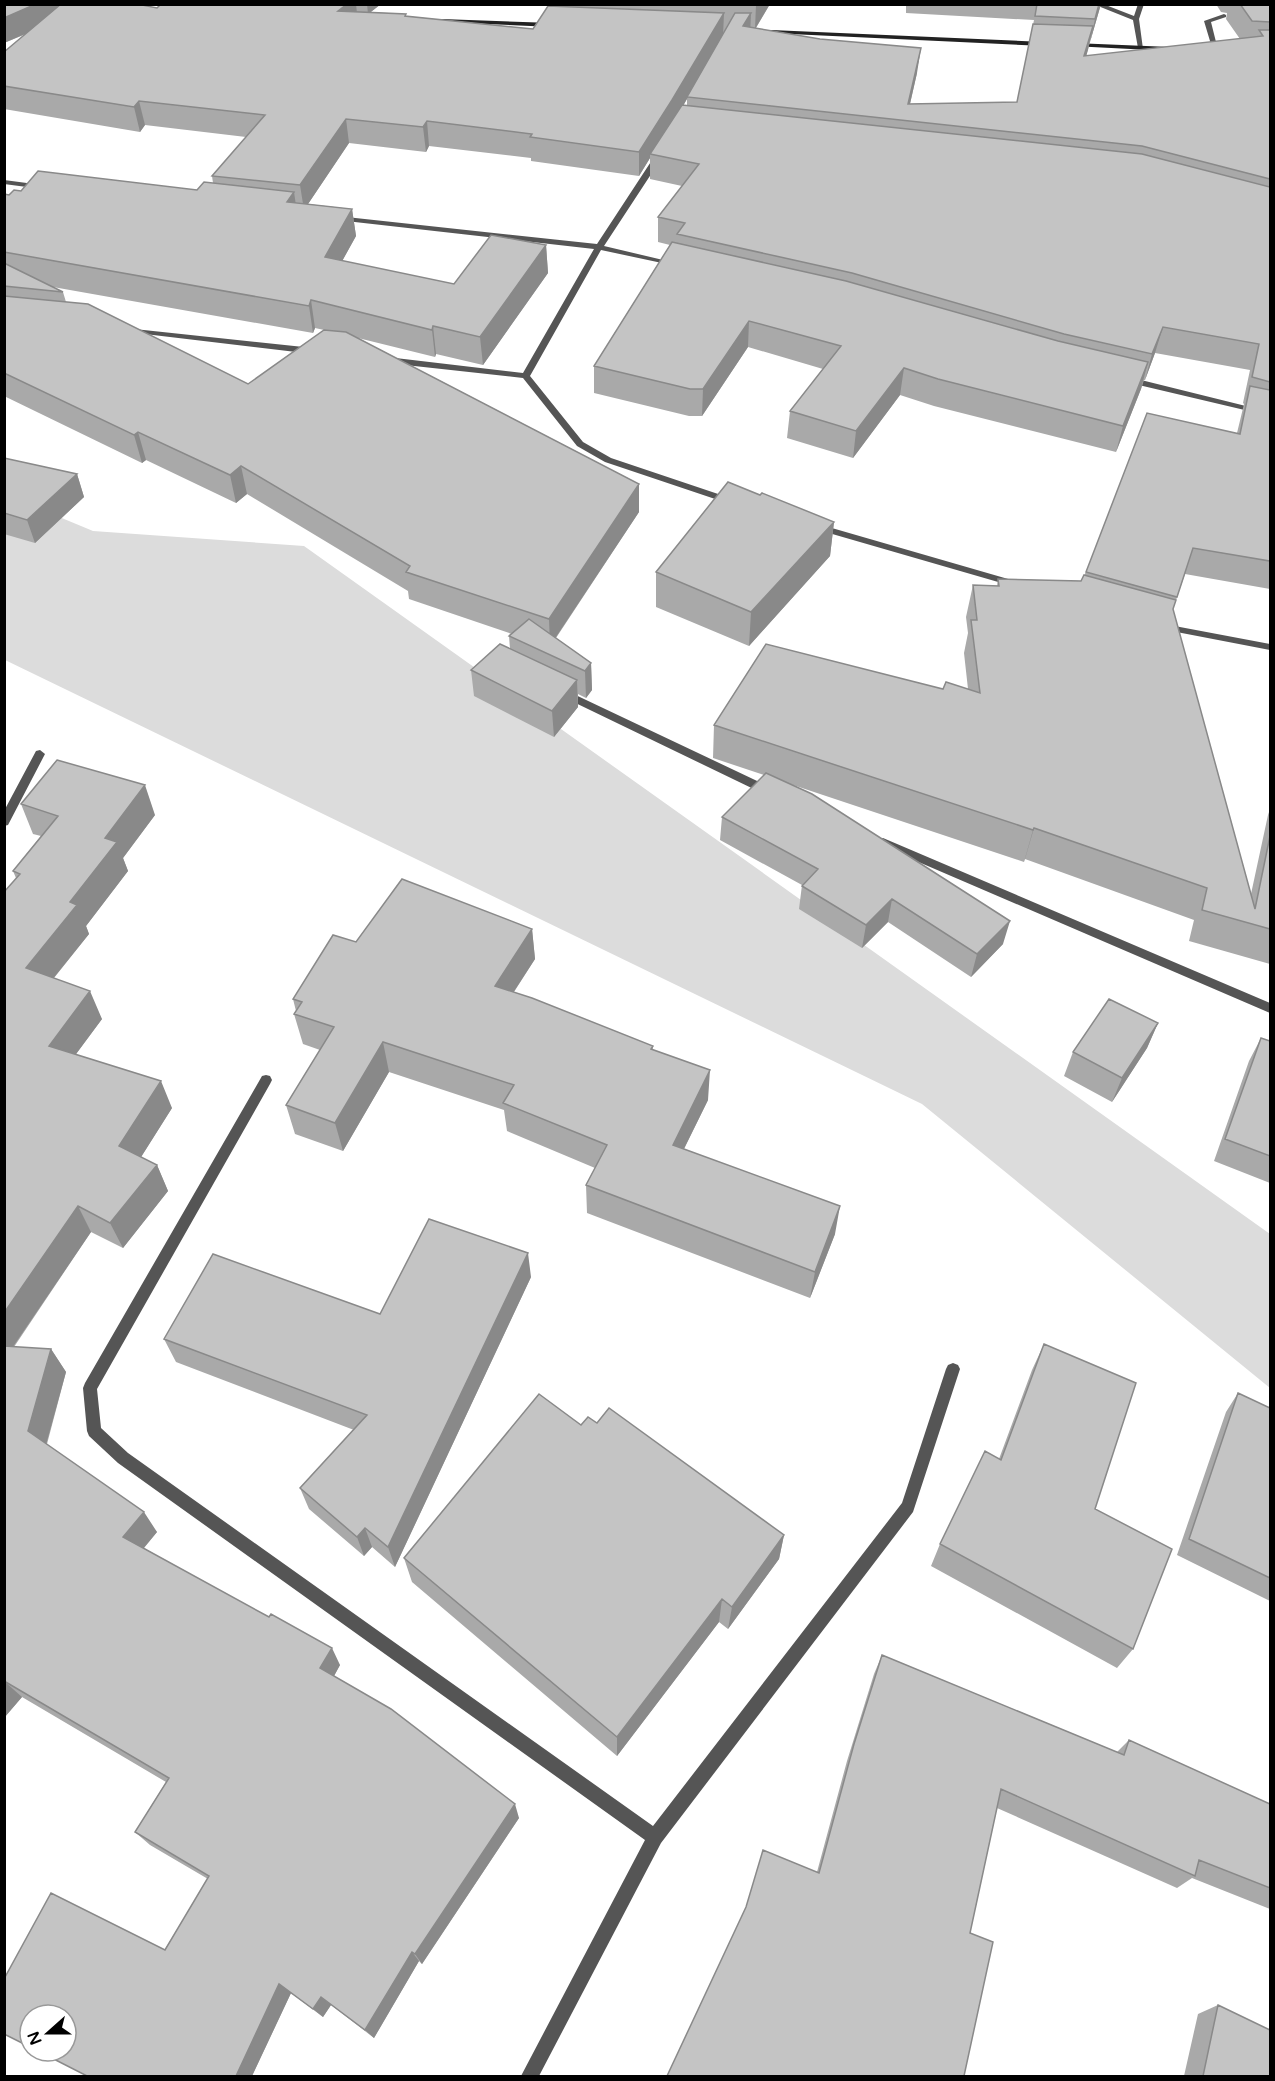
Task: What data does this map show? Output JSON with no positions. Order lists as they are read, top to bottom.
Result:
{
  "north": "left"
}
